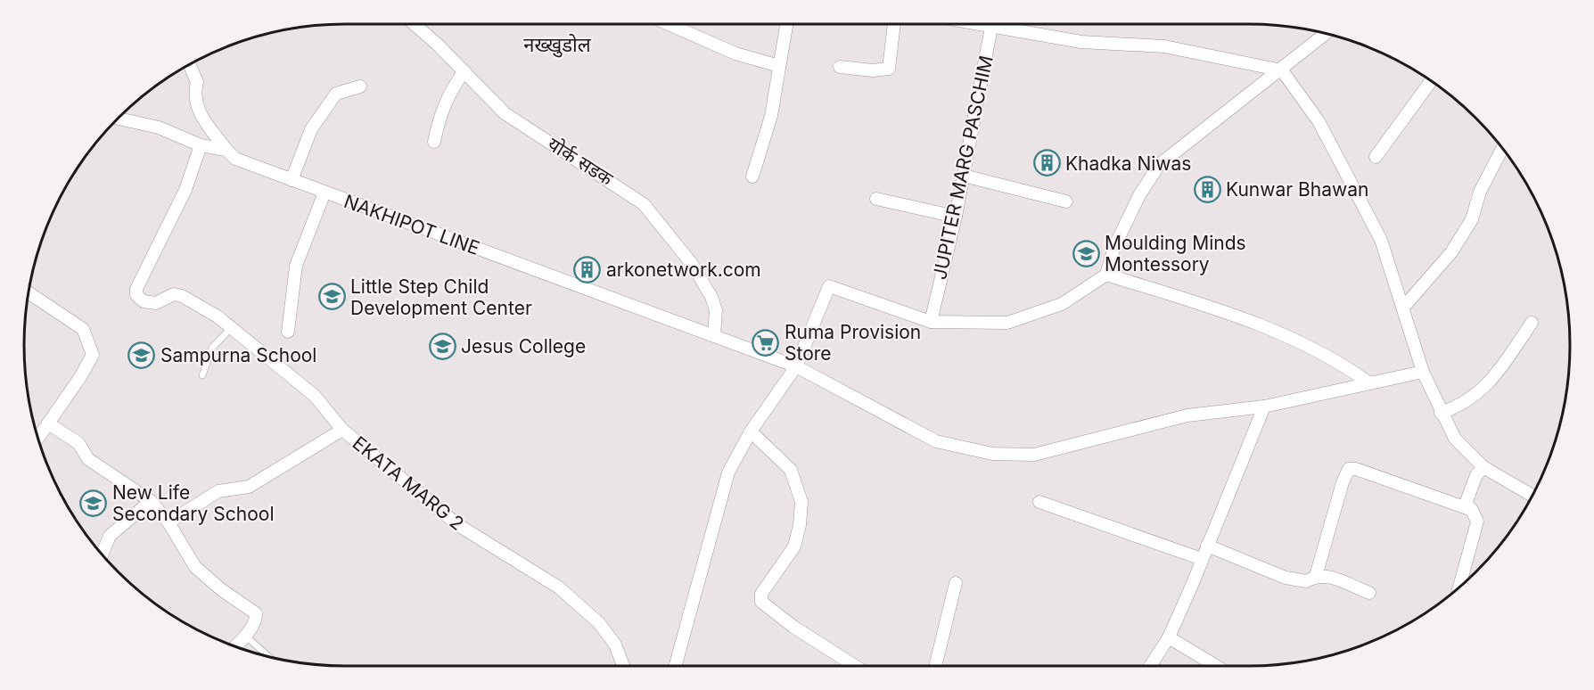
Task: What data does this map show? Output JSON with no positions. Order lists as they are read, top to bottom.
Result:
{
  "streets": {
    "street": [
      "योर्क सडक",
      "JUPITER MARG PASCHIM",
      "NAKHIPOT LINE",
      "EKATA MARG 2"
    ]
  },
  "crossings": [
    ["योर्क सडक", "NAKHIPOT LINE"]
  ],
  "districts": ["नख्खुडोल"],
  "places": {
    "building": ["Khadka Niwas", "Kunwar Bhawan", "arkonetwork.com"],
    "school or university": [
      "Moulding Minds Montessory",
      "Little Step Child Development Center",
      "Jesus College",
      "Sampurna School",
      "New Life Secondary School"
    ],
    "supermarket": ["Ruma Provision Store"]
  }
}
